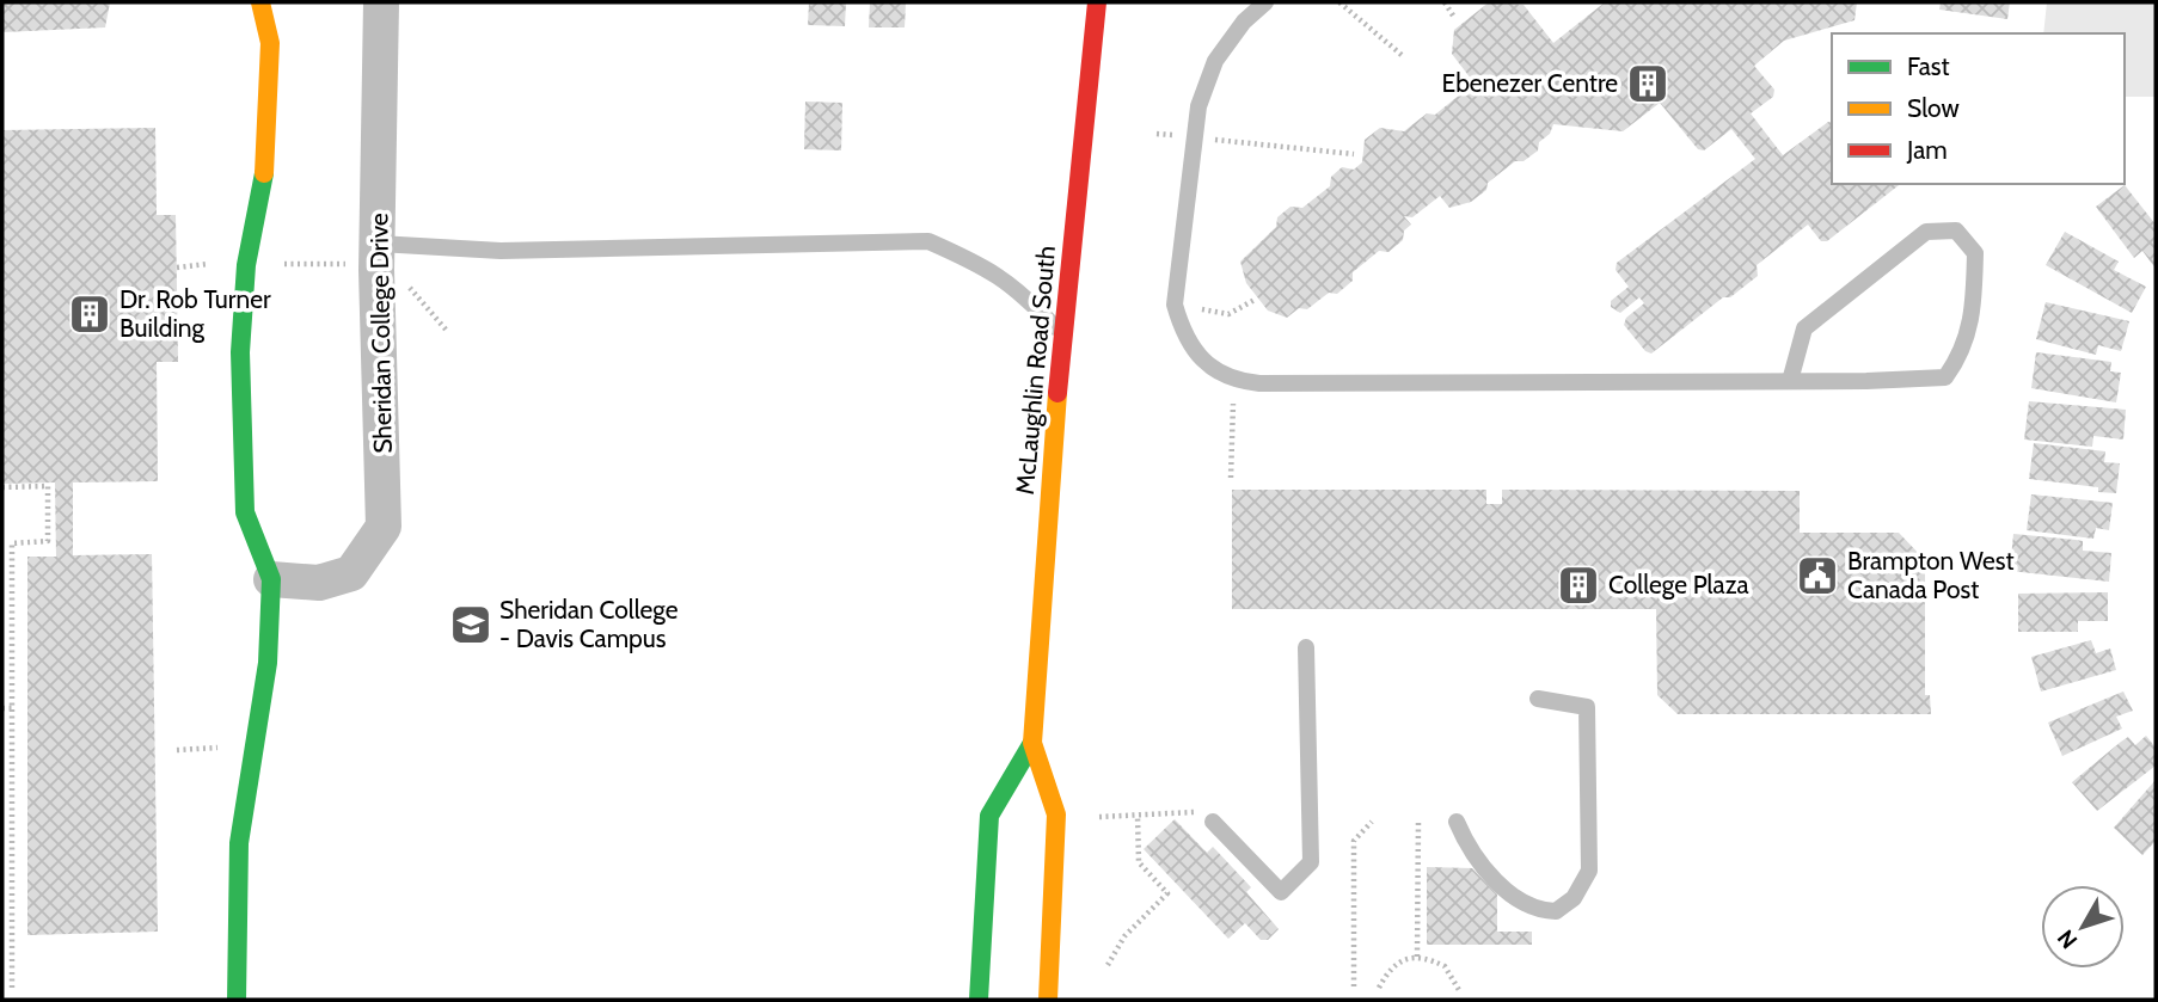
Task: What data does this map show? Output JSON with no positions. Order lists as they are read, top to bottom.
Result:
{
  "streets": {
    "street": ["Sheridan College Drive", "McLaughlin Road South"]
  },
  "places": {
    "building": ["Ebenezer Centre", "Dr. Rob Turner Building", "College Plaza"],
    "public building": ["Brampton West Canada Post"],
    "school or university": ["Sheridan College - Davis Campus"]
  },
  "legend": ["Fast", "Slow", "Jam"],
  "north": "bottom left"
}
